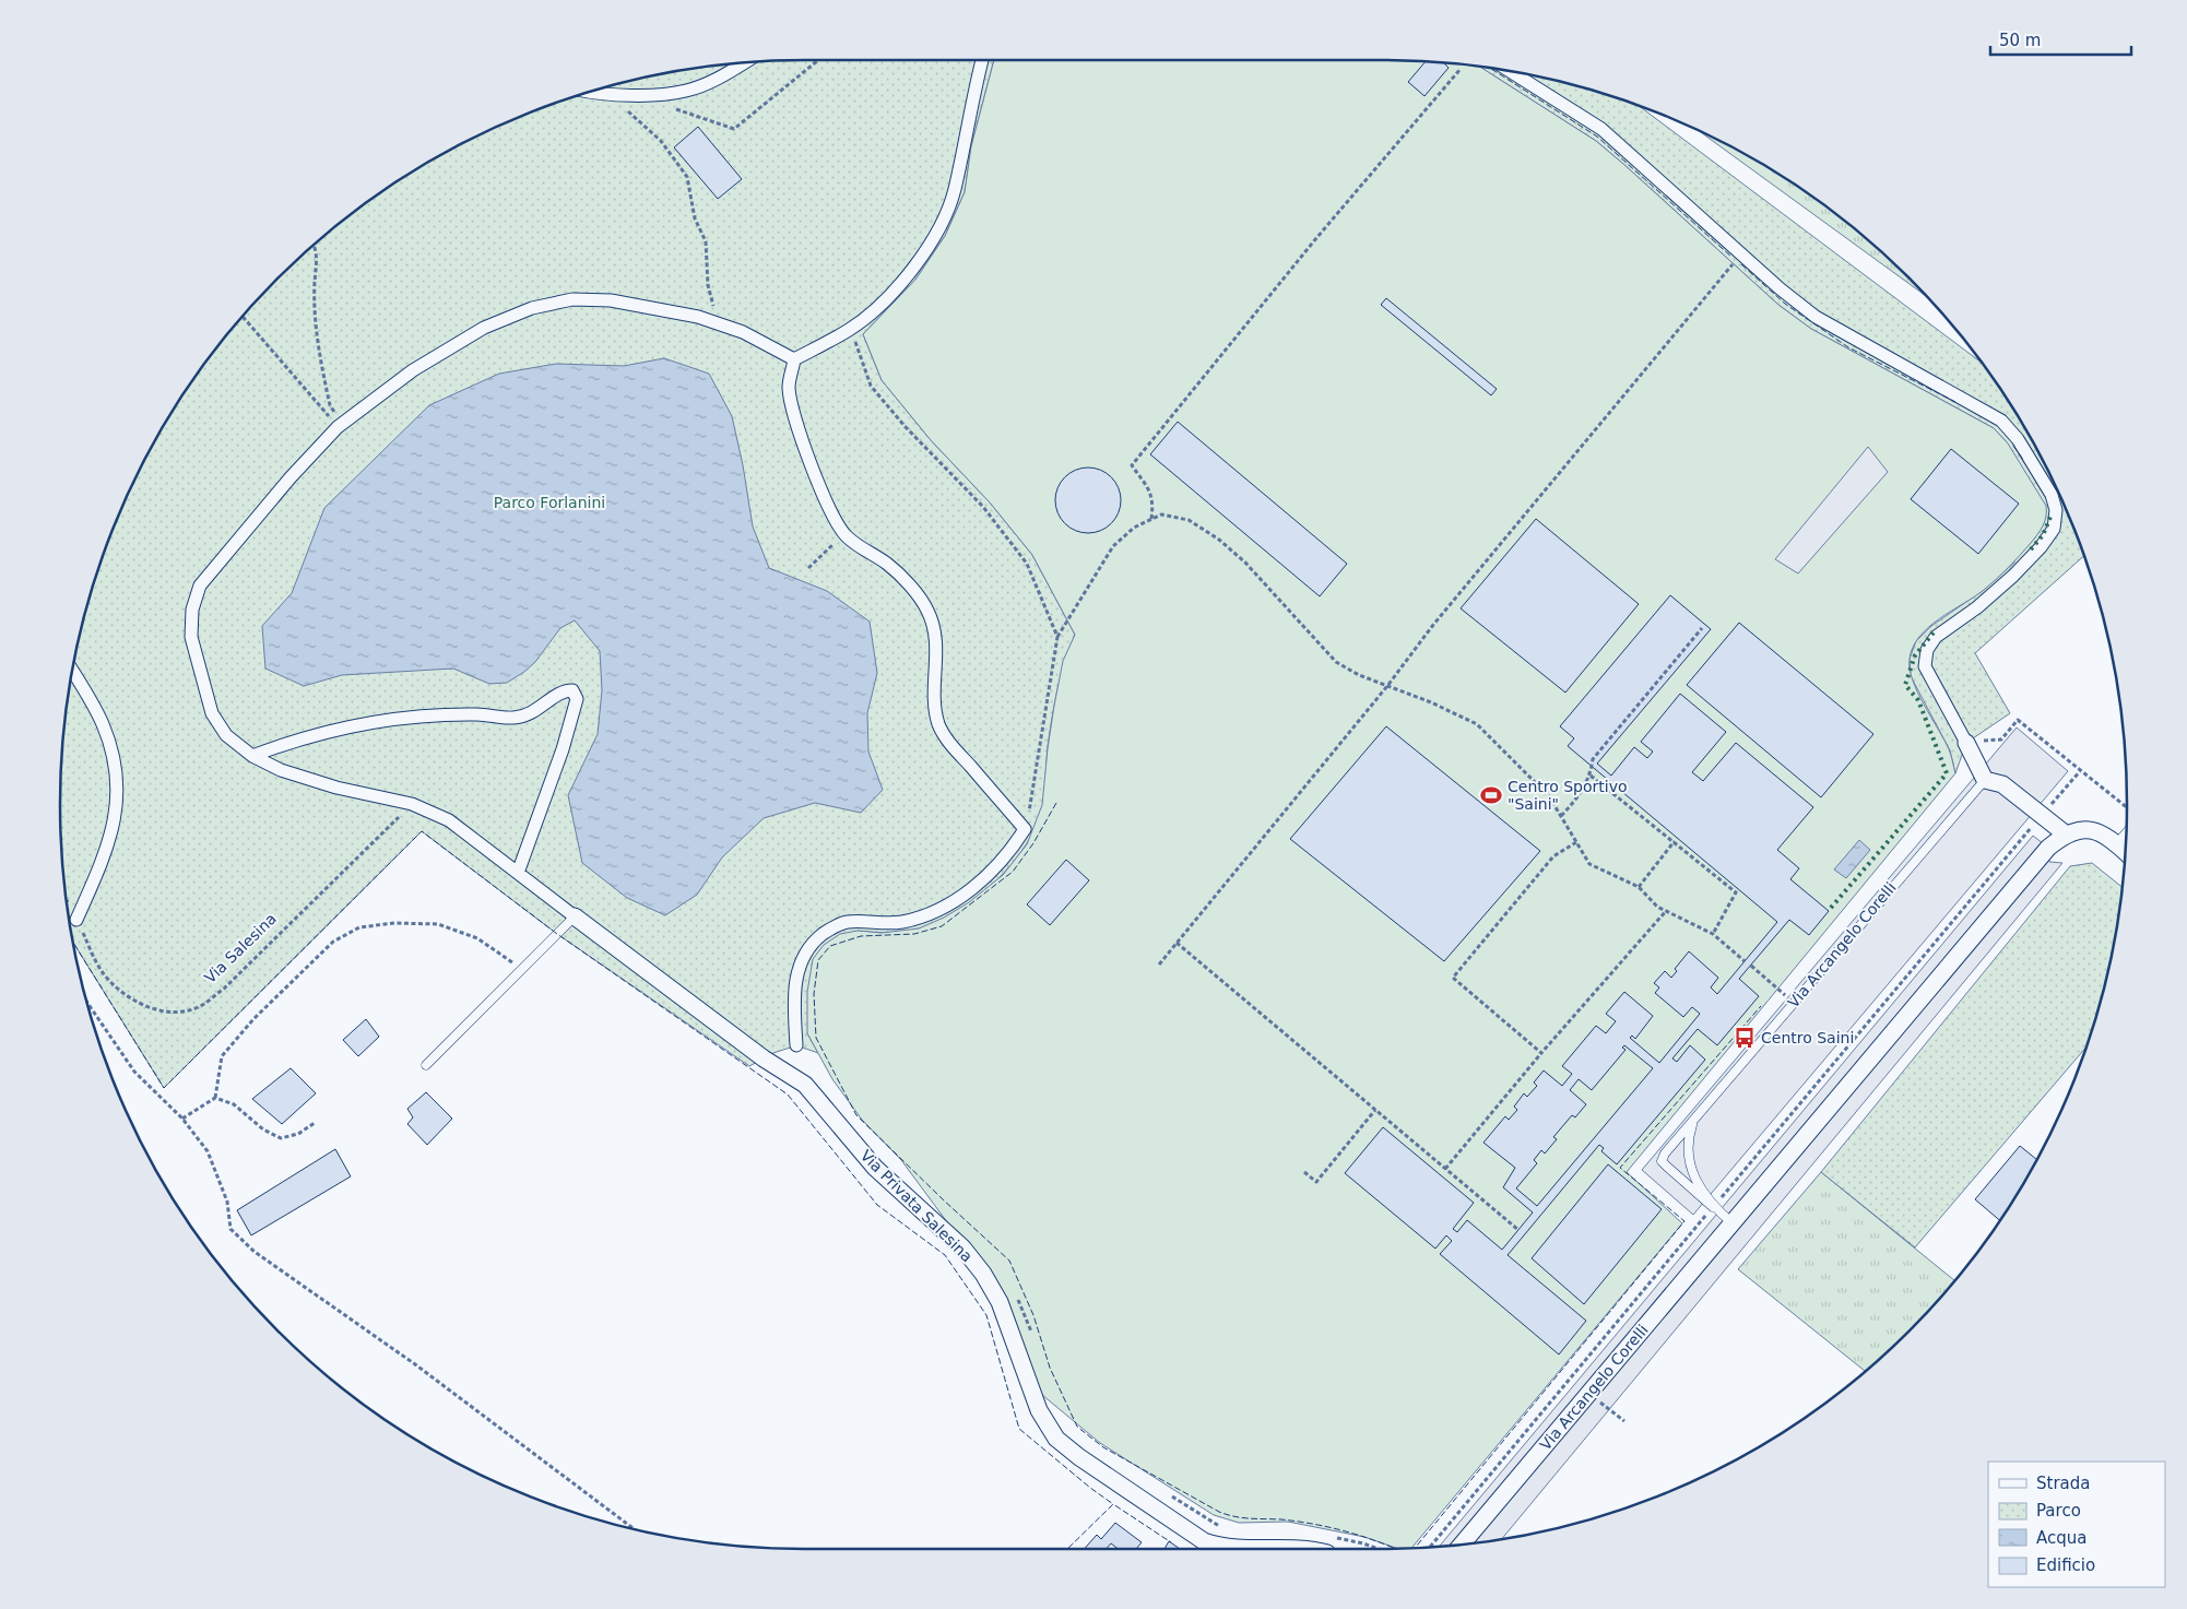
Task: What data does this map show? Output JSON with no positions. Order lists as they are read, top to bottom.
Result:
{
  "streets": {
    "street": ["Via Arcangelo Corelli", "Via Privata Salesina"],
    "path": ["Via Salesina"]
  },
  "parks": ["Parco Forlanini"],
  "places": {
    "sports": ["Centro Sportivo \"Saini\""],
    "bus stop": ["Centro Saini"]
  },
  "legend": [
    "Strada",
    "Parco",
    "Acqua",
    "Edificio"
  ],
  "scale_bar": "50 m"
}
